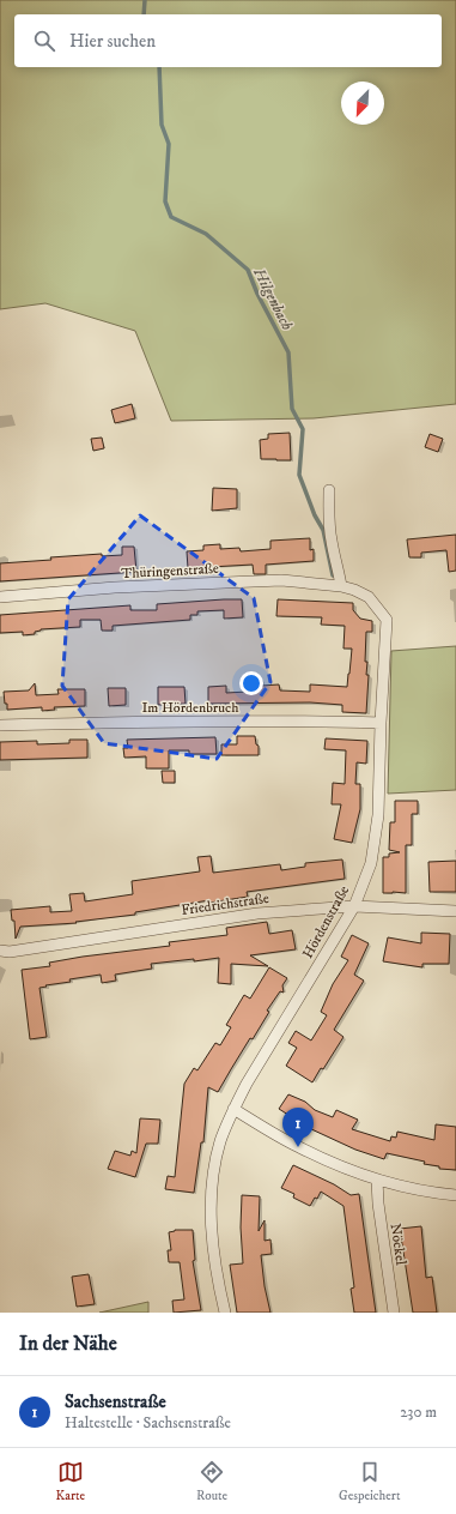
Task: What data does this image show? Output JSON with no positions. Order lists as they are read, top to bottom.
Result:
{
  "streets": {
    "street": [
      "Thüringenstraße",
      "Im Hördenbruch",
      "Friedrichstraße",
      "Hördenstraße",
      "Nöckel"
    ]
  },
  "crossings": [
    ["Thüringenstraße", "Hördenstraße"],
    ["Im Hördenbruch", "Hördenstraße"],
    ["Friedrichstraße", "Hördenstraße"]
  ],
  "water": ["Hilgenbach"],
  "north": "bottom left",
  "page": {
    "search": "Hier suchen",
    "pins": "1",
    "heading": "In der Nähe",
    "list": [
      {
        "mark": "1",
        "name": "Sachsenstraße",
        "note": "Haltestelle · Sachsenstraße",
        "value": "230 m"
      }
    ],
    "nav": ["Karte", "Route", "Gespeichert"]
  }
}
